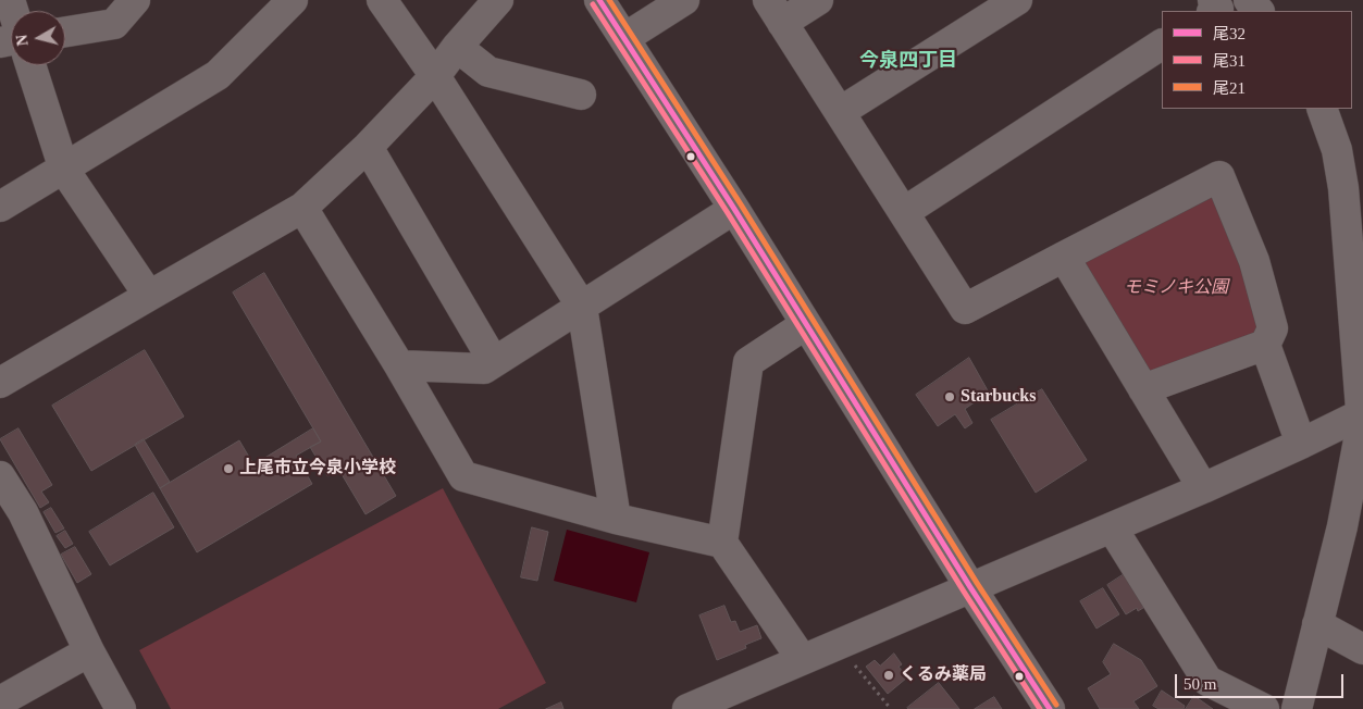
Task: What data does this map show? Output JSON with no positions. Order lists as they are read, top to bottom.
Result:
{
  "districts": ["今泉四丁目"],
  "parks": ["モミノキ公園"],
  "places": ["Starbucks", "上尾市立今泉小学校", "くるみ薬局"],
  "lines": ["transit line 尾32", "transit line 尾21", "transit line 尾31"],
  "legend": ["尾32", "尾31", "尾21"],
  "scale_bar": "50 m",
  "north": "left"
}
